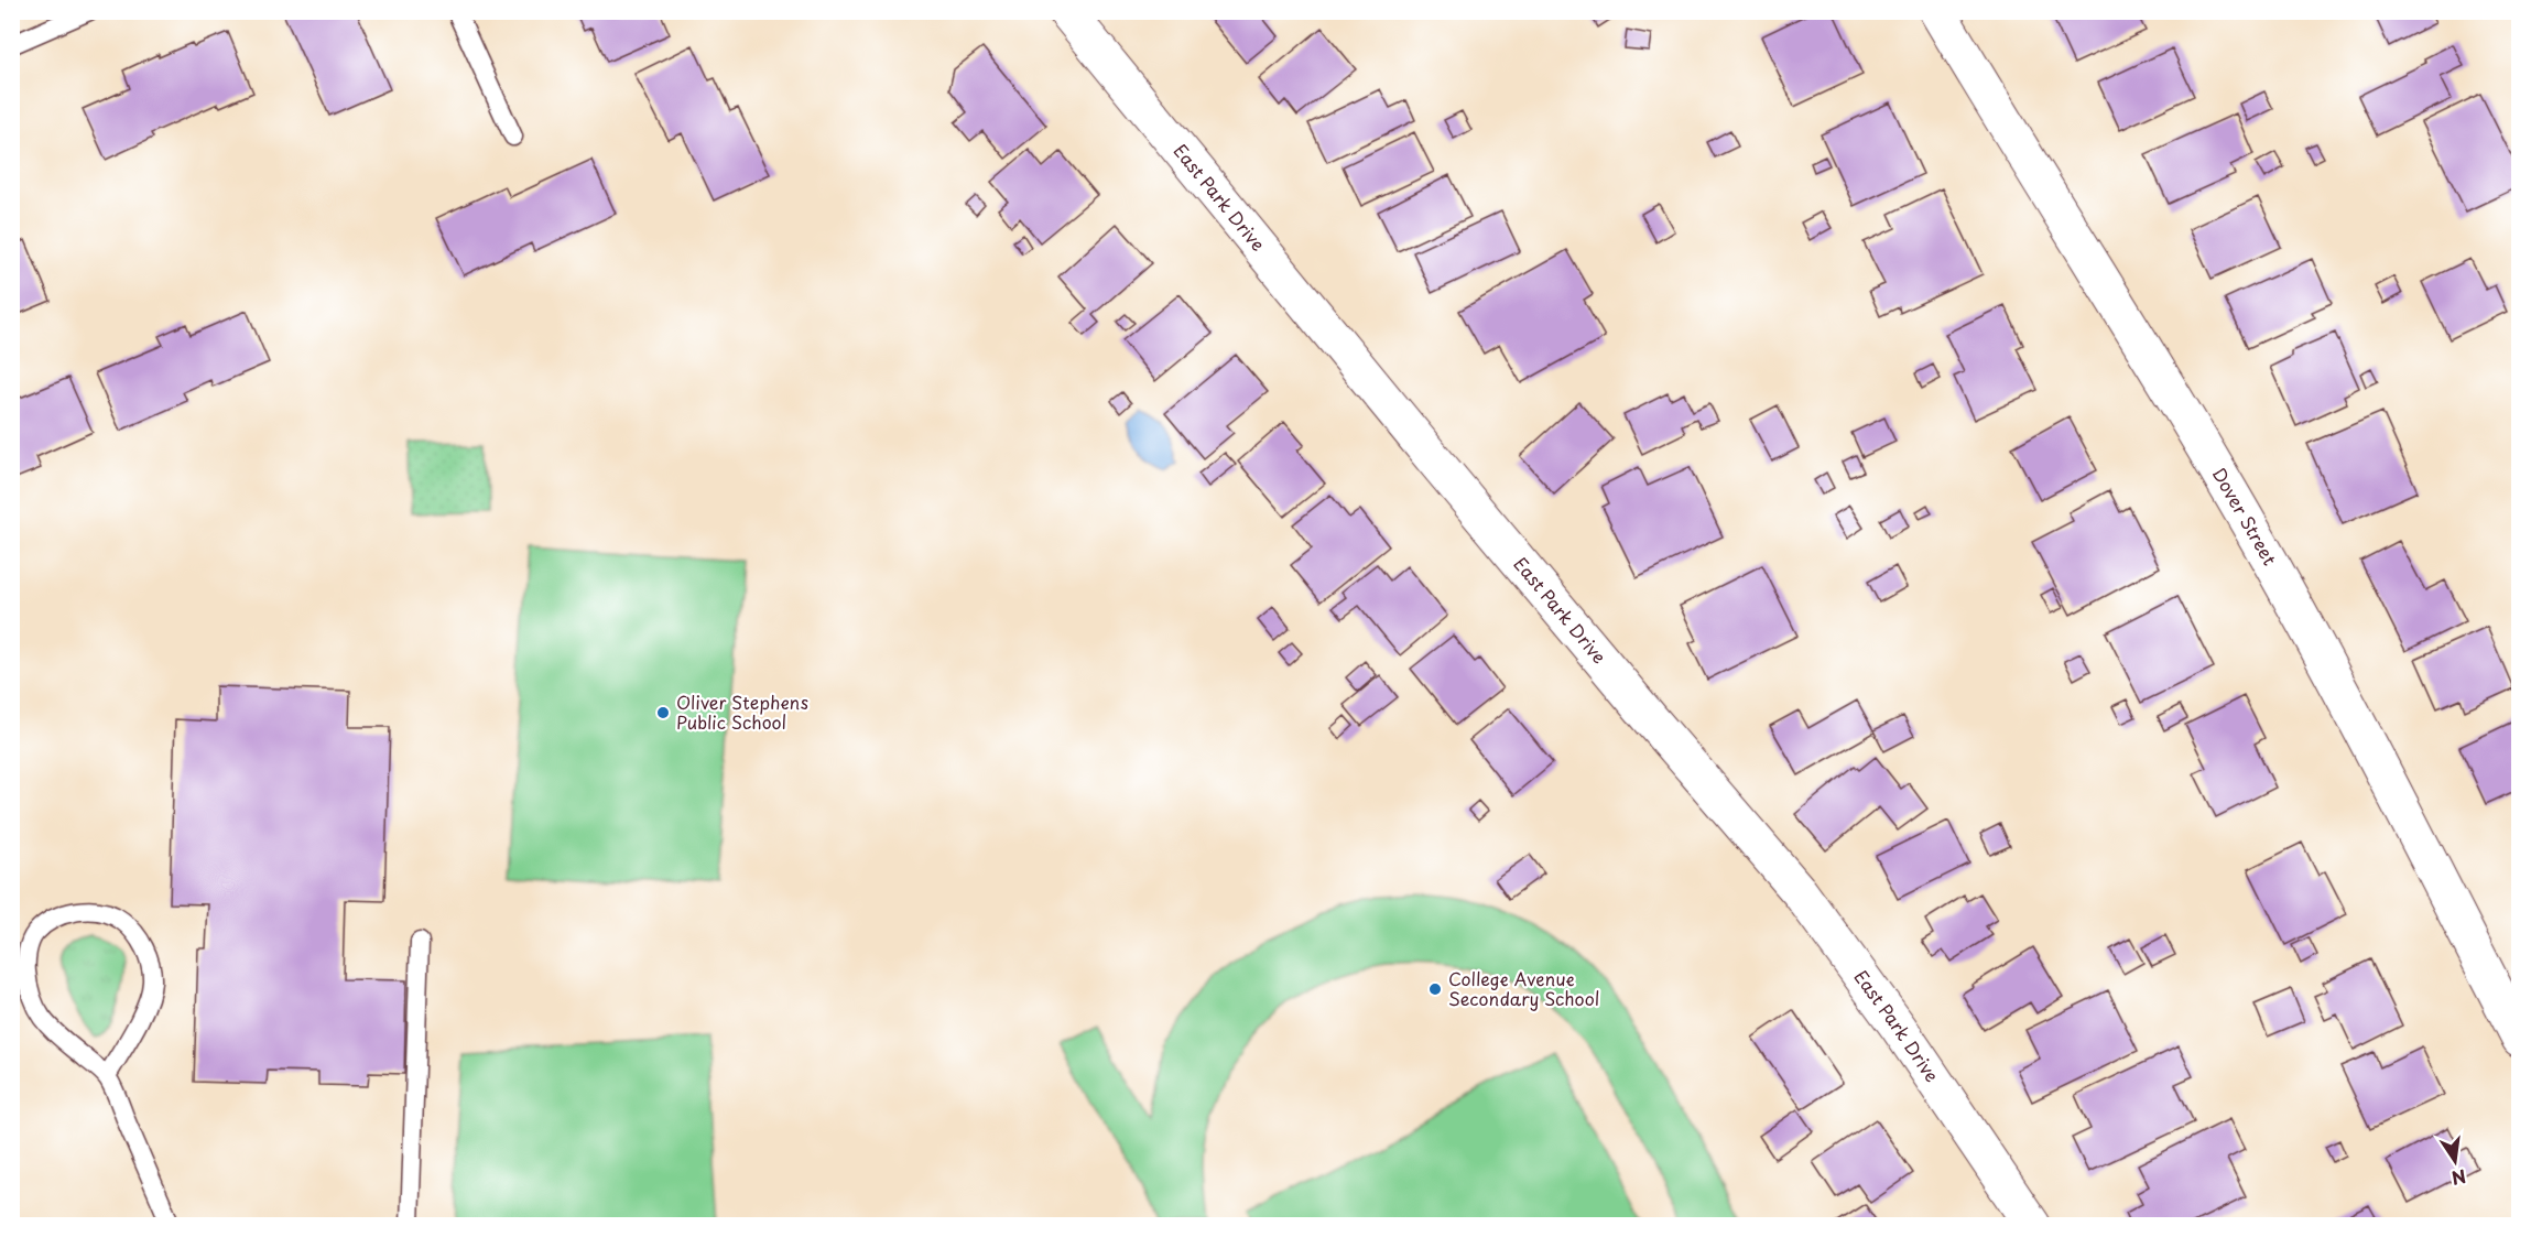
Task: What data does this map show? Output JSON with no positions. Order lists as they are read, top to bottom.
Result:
{
  "streets": {
    "street": ["East Park Drive", "Dover Street"]
  },
  "places": ["Oliver Stephens Public School", "College Avenue Secondary School"],
  "north": "bottom"
}
